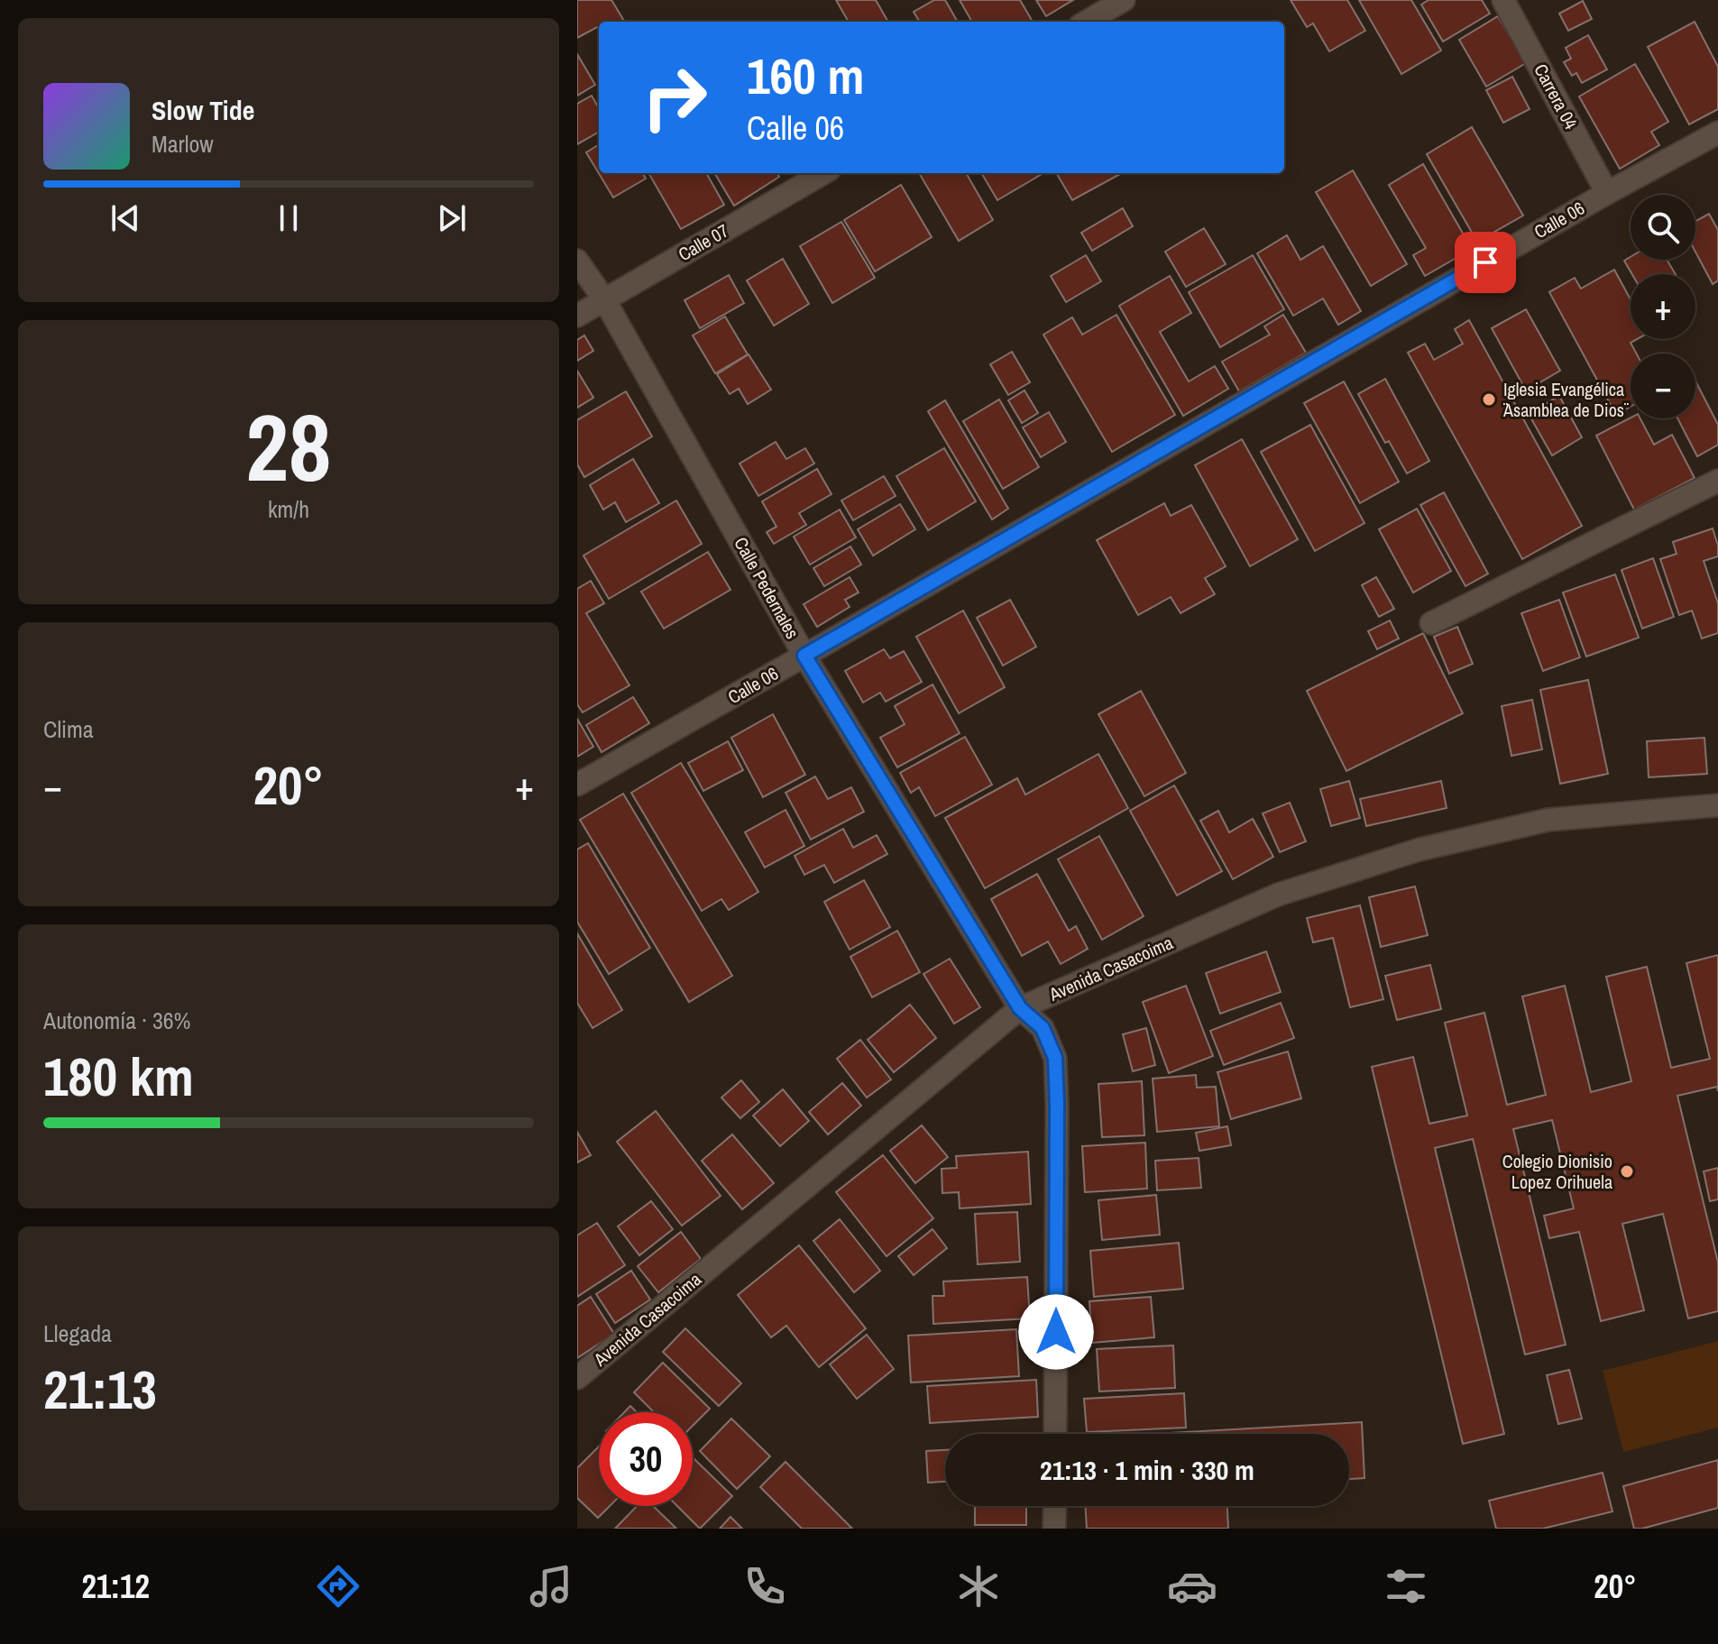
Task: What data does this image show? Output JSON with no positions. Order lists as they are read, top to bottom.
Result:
{
  "streets": {
    "street": [
      "Carrera 04",
      "Calle 06",
      "Calle 07",
      "Calle Pedernales",
      "Avenida Casacoima"
    ]
  },
  "crossings": [
    ["Carrera 04", "Calle 06"],
    ["Calle 06", "Calle Pedernales"],
    ["Calle 07", "Calle Pedernales"],
    ["Calle Pedernales", "Avenida Casacoima"]
  ],
  "places": ["Iglesia Evangélica ¨Asamblea de Dios¨", "Colegio Dionisio Lopez Orihuela"],
  "page": {
    "turn": ["160 m", "Calle 06"],
    "song": ["Slow Tide", "Marlow"],
    "map_buttons": ["+", "−"],
    "tile": [
      ["28", "km/h"],
      "Clima",
      ["Autonomía · 36%", "180 km"],
      ["Llegada", "21:13"]
    ],
    "heat": ["−", "20°", "+"],
    "limit": "30",
    "trip": "21:13 · 1 min · 330 m",
    "tabs": ["21:12", "20°"]
  }
}
